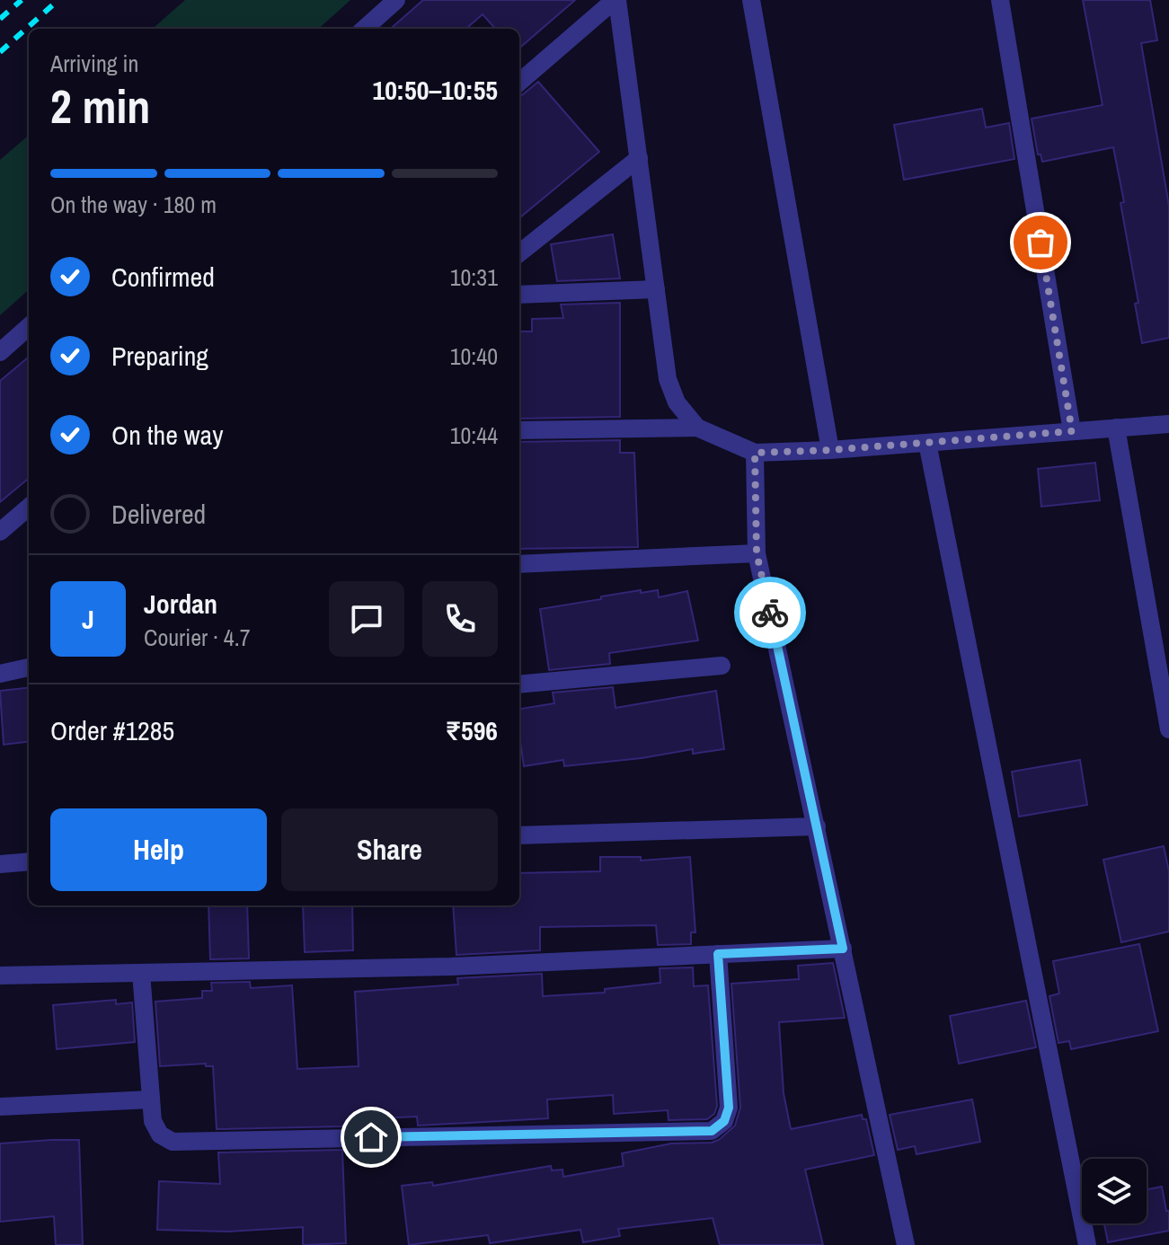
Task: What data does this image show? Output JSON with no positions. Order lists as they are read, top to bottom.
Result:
{
  "page": {
    "heading": ["2 min", "Arriving in", "10:50–10:55"],
    "panel": [
      "Jordan",
      "Courier · 4.7",
      "Order #1285",
      "₹596"
    ],
    "bar": "On the way · 180 m",
    "list": [
      ["Confirmed", "10:31"],
      ["Preparing", "10:40"],
      ["On the way", "10:44"],
      "Delivered"
    ],
    "round": "J",
    "buttons": ["Help", "Share"]
  }
}
